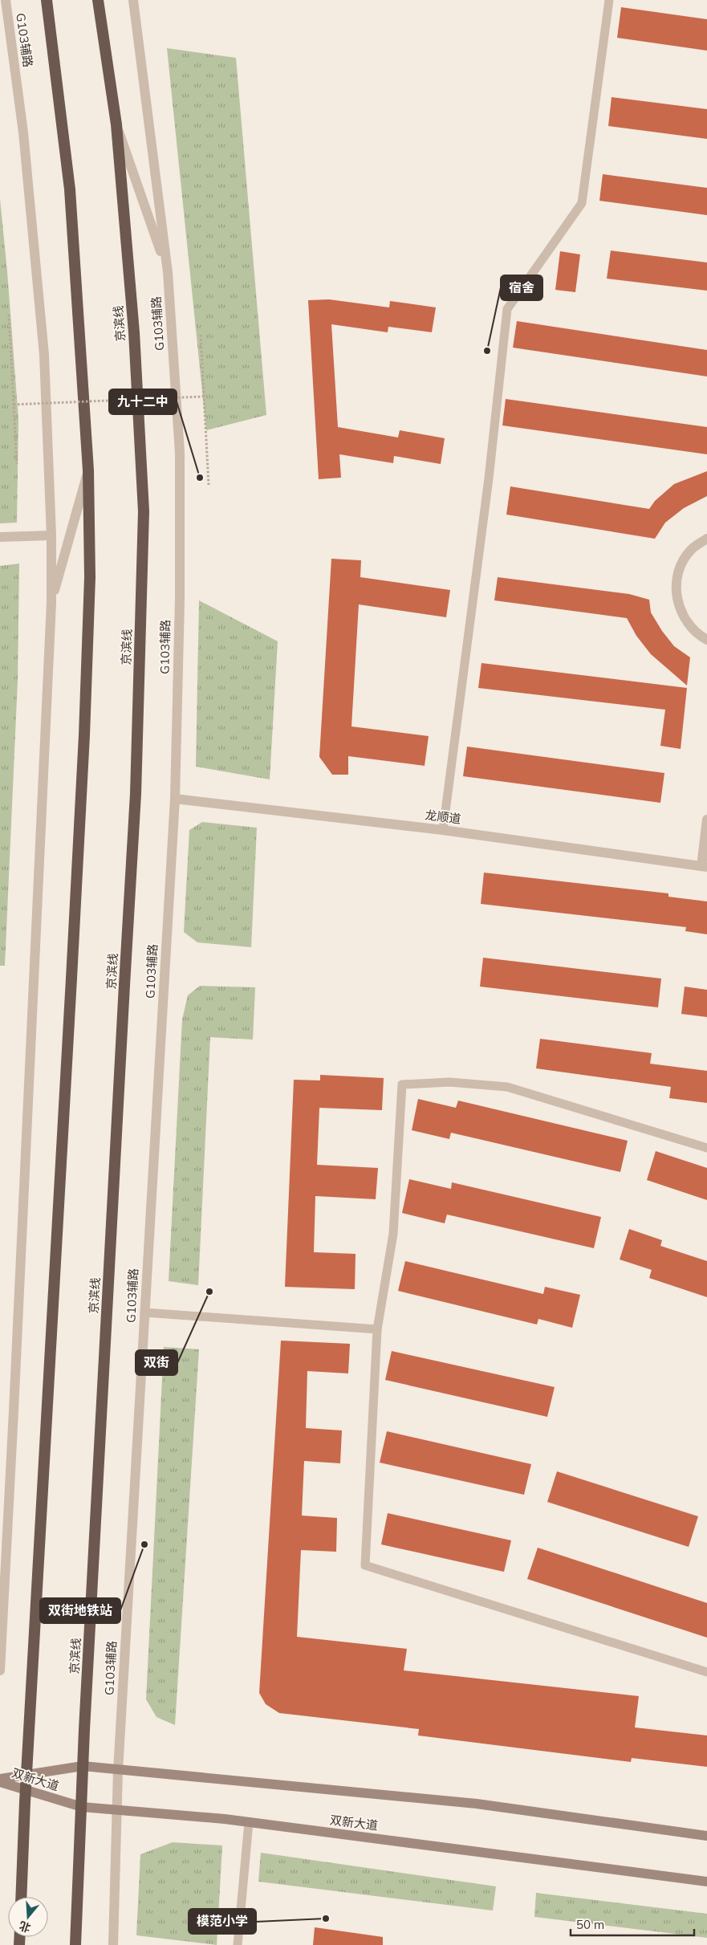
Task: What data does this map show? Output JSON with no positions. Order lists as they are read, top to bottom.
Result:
{
  "streets": {
    "highway": ["京滨线"],
    "main road": ["双新大道"],
    "street": ["G103辅路", "龙顺道"]
  },
  "crossings": [
    ["G103辅路", "龙顺道"],
    ["G103辅路", "双新大道"]
  ],
  "places": [
    "宿舍",
    "九十二中",
    "双街",
    "双街地铁站",
    "模范小学"
  ],
  "scale_bar": "50 m",
  "north": "bottom"
}
